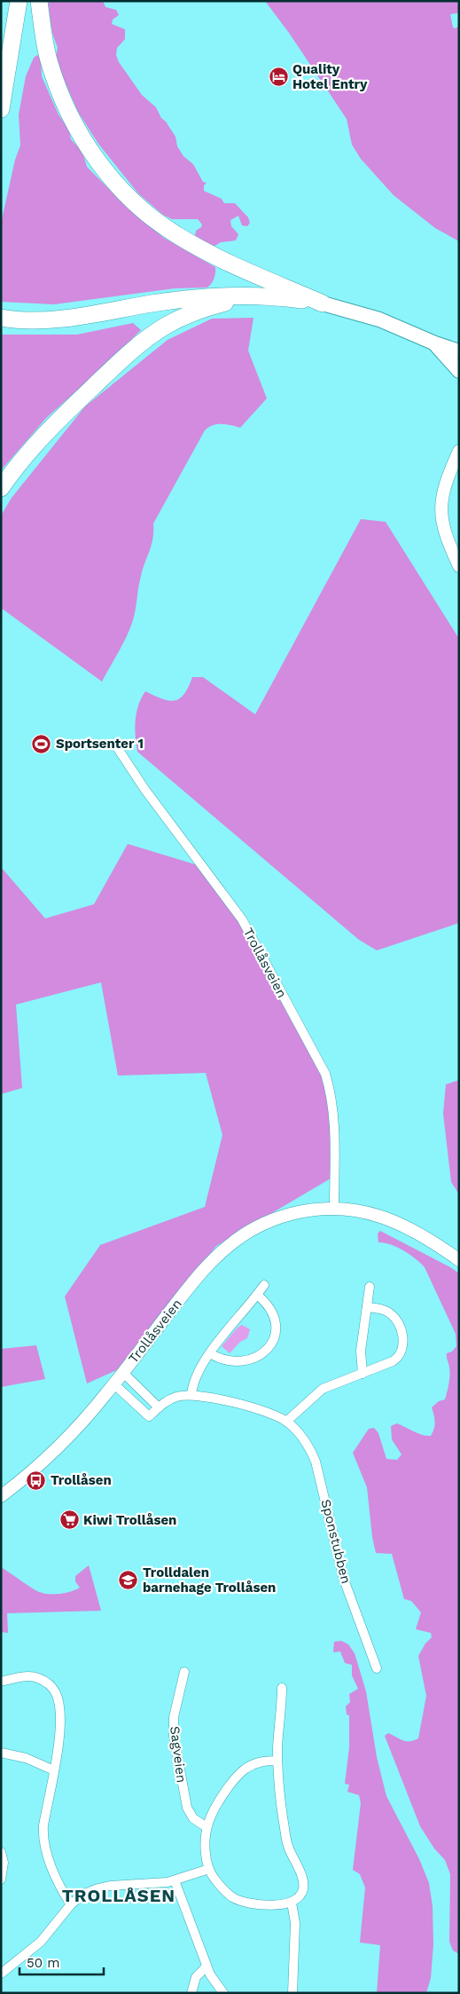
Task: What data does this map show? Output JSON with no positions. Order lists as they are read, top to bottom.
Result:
{
  "streets": {
    "street": ["Trollåsveien", "Sponstubben", "Sagveien"]
  },
  "crossings": [
    ["Trollåsveien", "Sponstubben"]
  ],
  "districts": ["TROLLÅSEN"],
  "places": {
    "hotel": ["Quality Hotel Entry"],
    "sports": ["Sportsenter 1"],
    "bus stop": ["Trollåsen"],
    "supermarket": ["Kiwi Trollåsen"],
    "school or university": ["Trolldalen barnehage Trollåsen"]
  },
  "scale_bar": "50 m"
}
